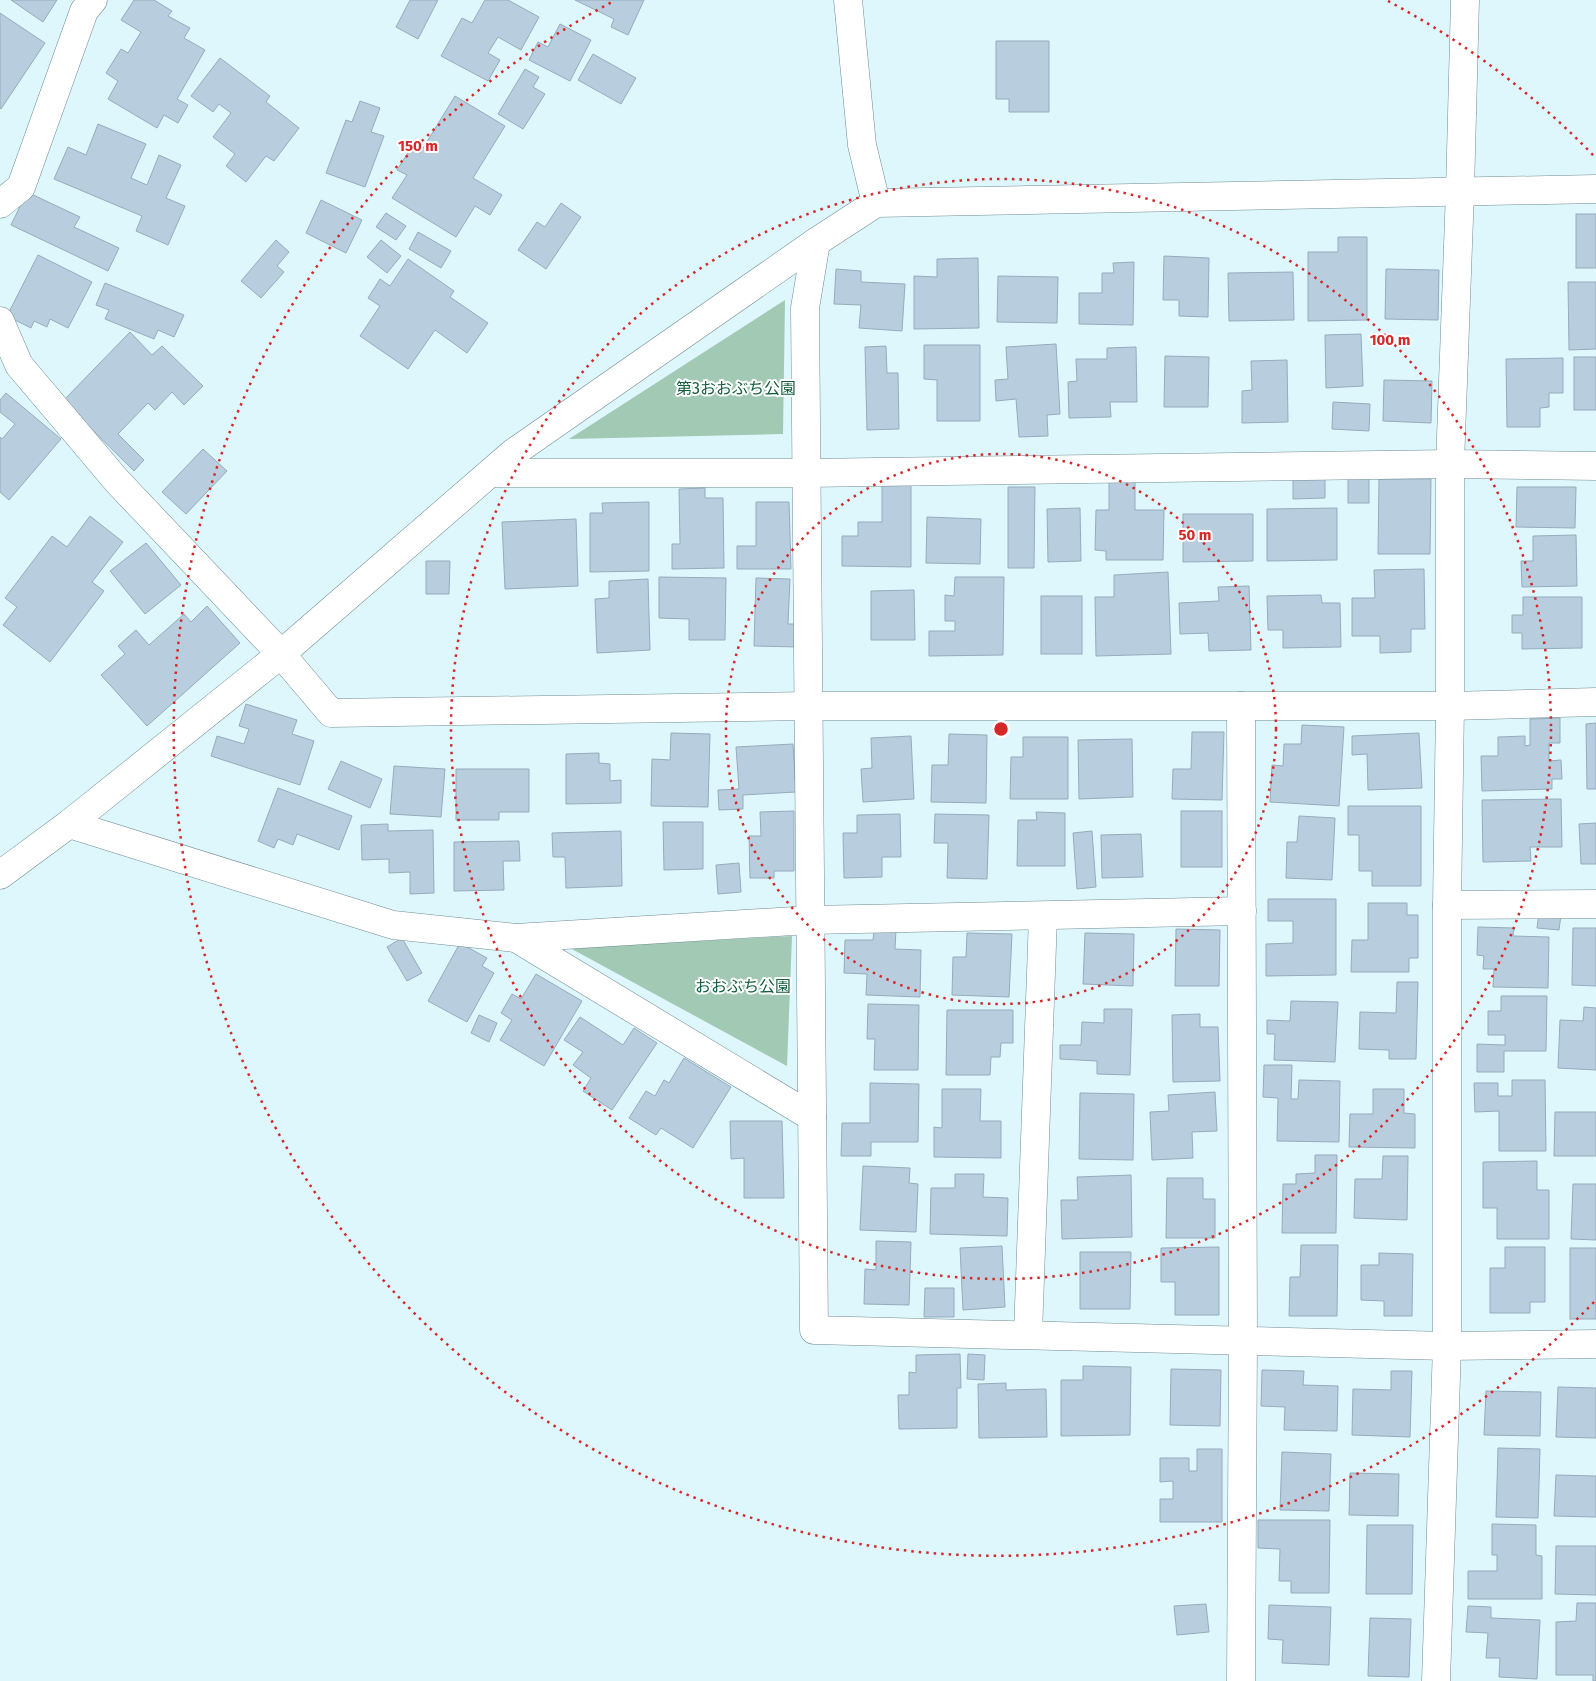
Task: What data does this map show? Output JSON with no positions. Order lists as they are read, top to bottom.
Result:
{
  "parks": ["第3おおぶち公園", "おおぶち公園"],
  "rings": ["150 m", "100 m", "50 m"]
}
